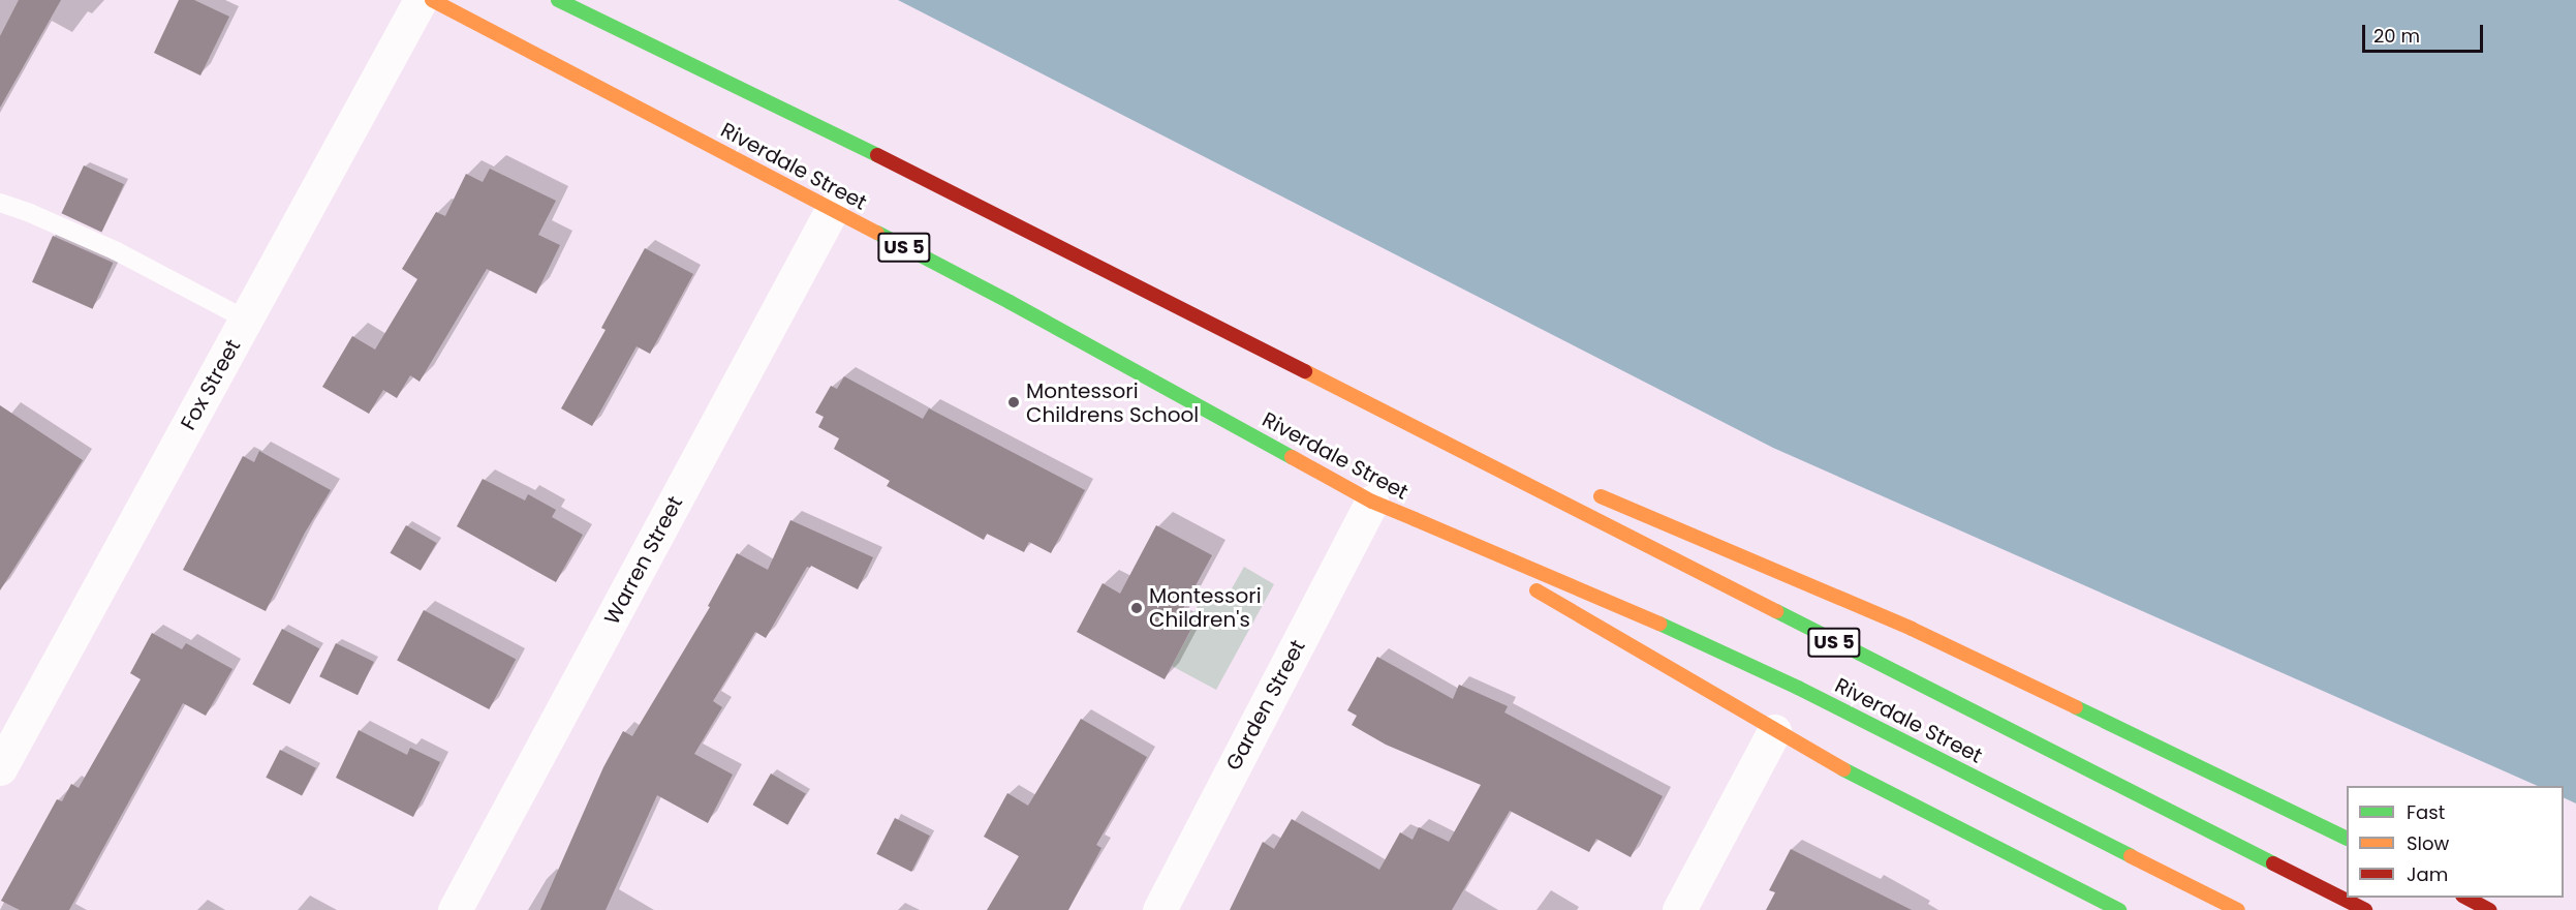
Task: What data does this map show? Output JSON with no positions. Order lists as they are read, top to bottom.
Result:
{
  "streets": {
    "main road": ["Riverdale Street", "US 5"],
    "street": ["Fox Street", "Warren Street", "Garden Street"]
  },
  "crossings": [
    ["Riverdale Street", "Warren Street"],
    ["Riverdale Street", "Garden Street"]
  ],
  "places": ["Montessori Childrens School", "Montessori Children's"],
  "legend": ["Fast", "Slow", "Jam"],
  "scale_bar": "20 m"
}
